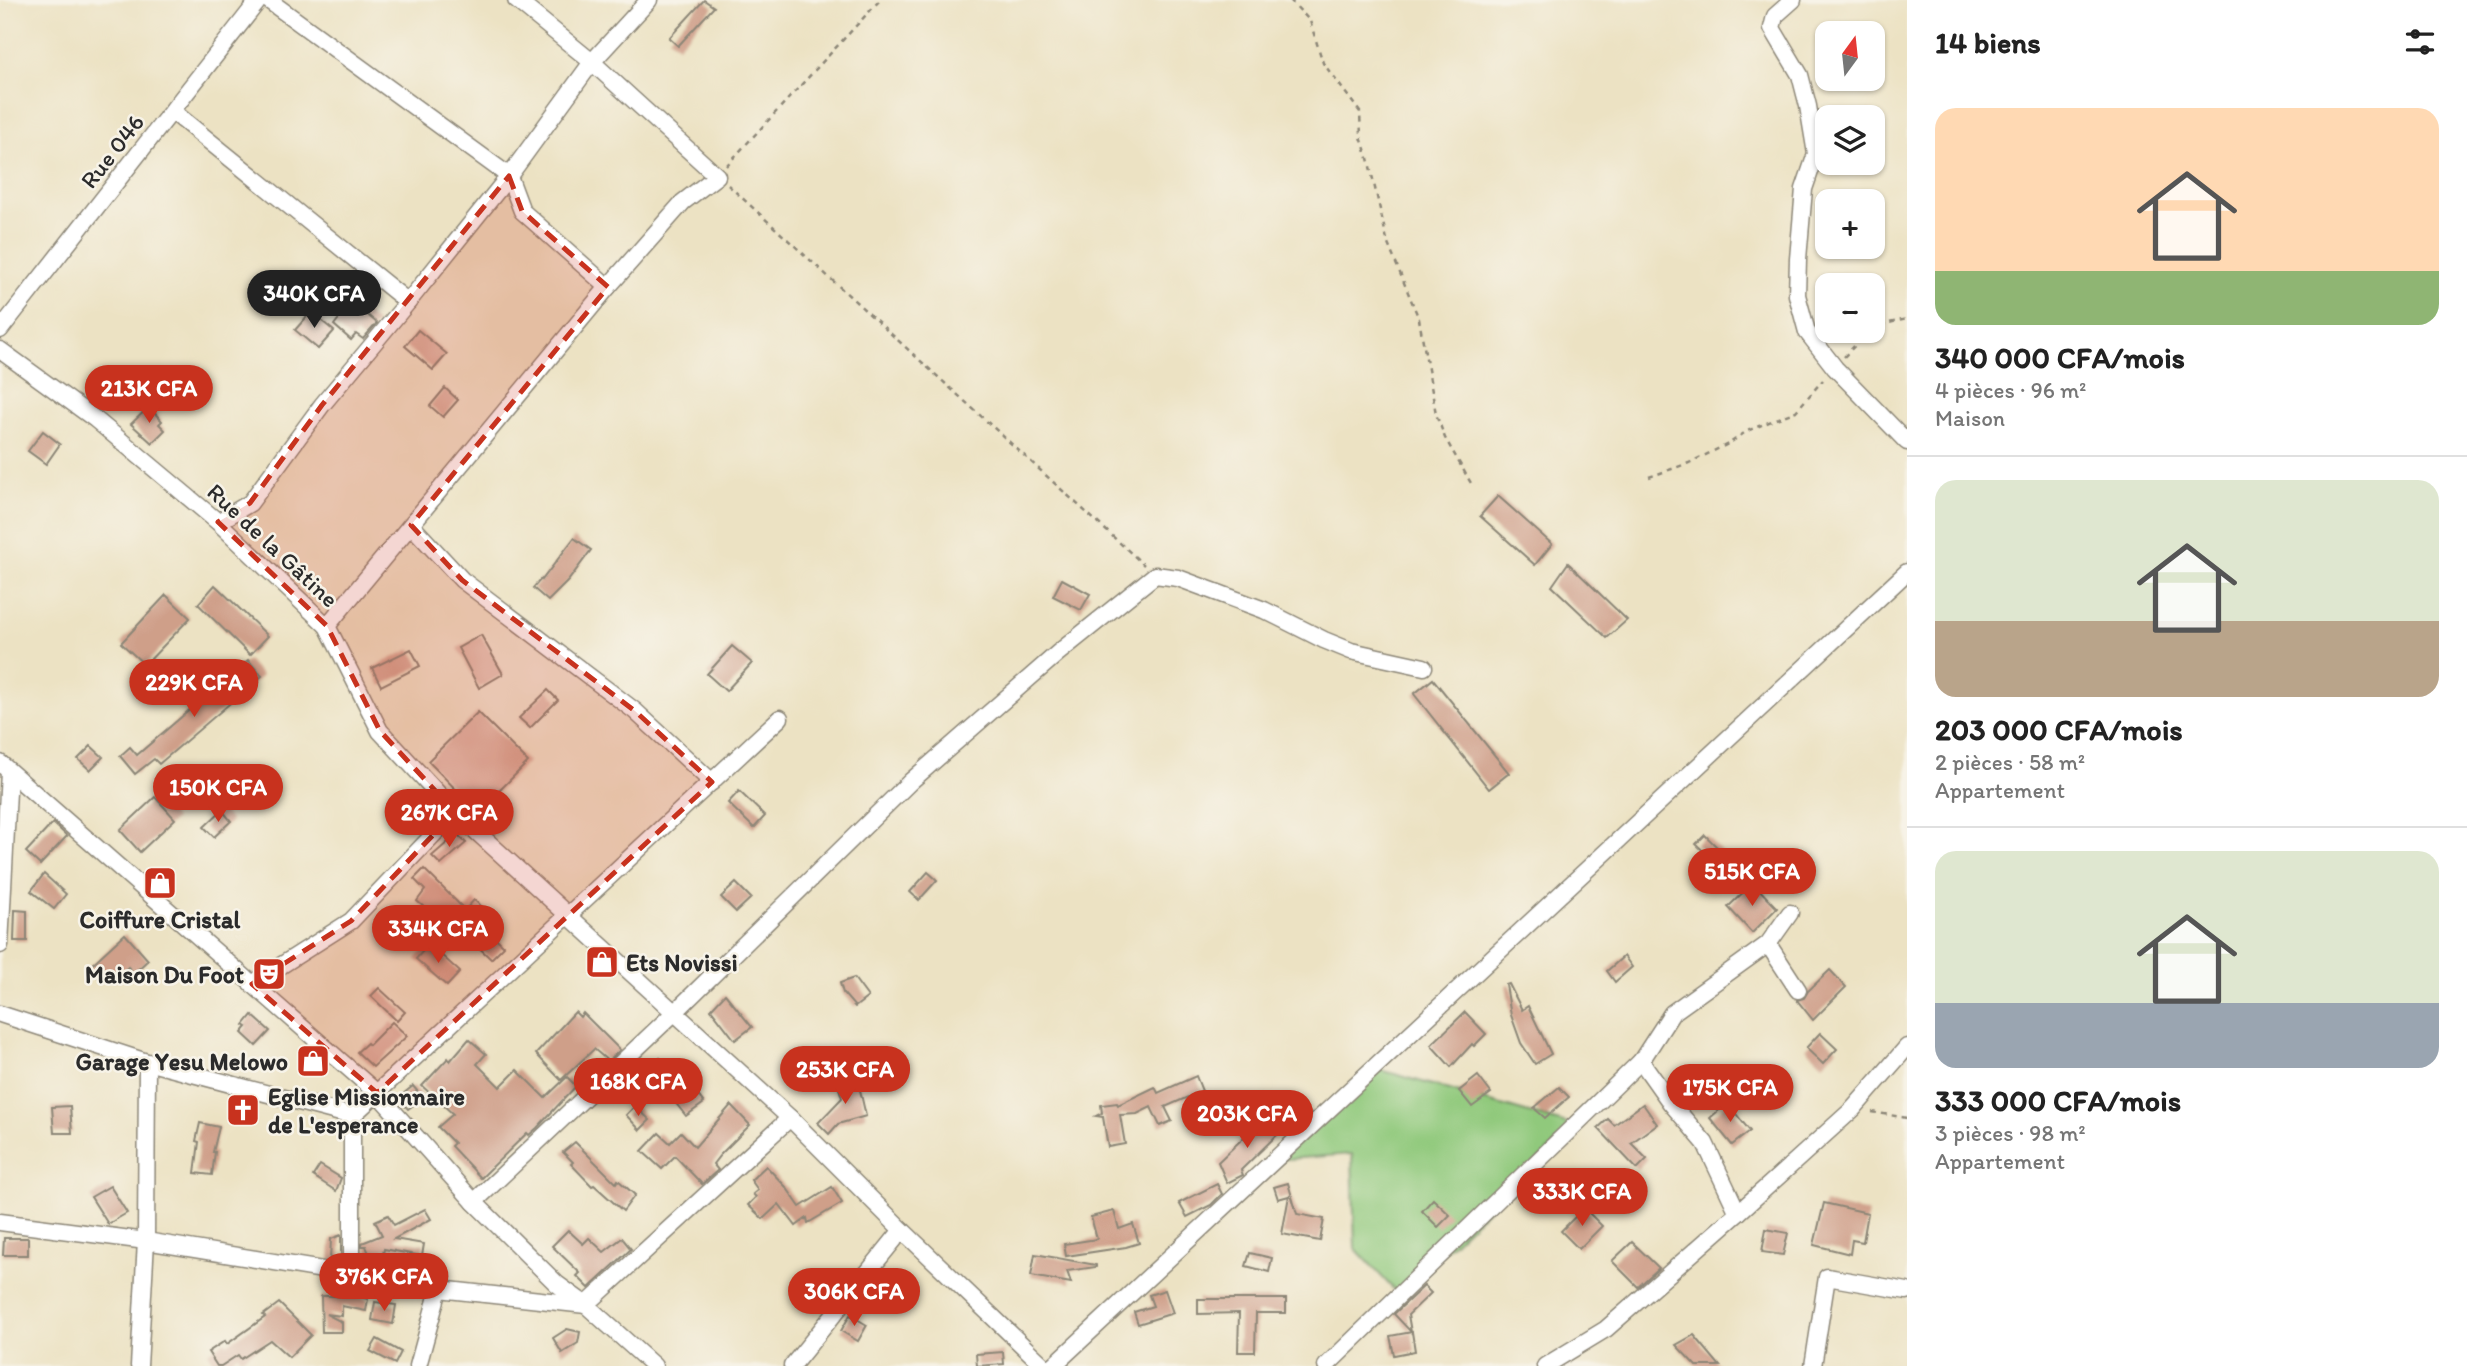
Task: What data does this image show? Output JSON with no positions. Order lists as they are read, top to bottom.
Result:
{
  "streets": {
    "street": ["Rue 046", "Rue de la Gâtine"]
  },
  "places": {
    "shop": ["Coiffure Cristal", "Ets Novissi", "Garage Yesu Melowo"],
    "theatre": ["Maison Du Foot"],
    "church": ["Eglise Missionnaire de L'esperance"]
  },
  "north": "top",
  "page": {
    "heading": "14 biens",
    "map_buttons": ["+", "−"],
    "list": [
      {
        "name": "340 000 CFA/mois",
        "note": "4 pièces · 96 m² · Maison"
      },
      {
        "name": "203 000 CFA/mois",
        "note": "2 pièces · 58 m² · Appartement"
      },
      {
        "name": "333 000 CFA/mois",
        "note": "3 pièces · 98 m² · Appartement"
      }
    ],
    "price": [
      "340K CFA",
      "213K CFA",
      "229K CFA",
      "150K CFA",
      "267K CFA",
      "515K CFA",
      "334K CFA",
      "253K CFA",
      "168K CFA",
      "175K CFA",
      "203K CFA",
      "333K CFA",
      "376K CFA",
      "306K CFA"
    ]
  }
}
